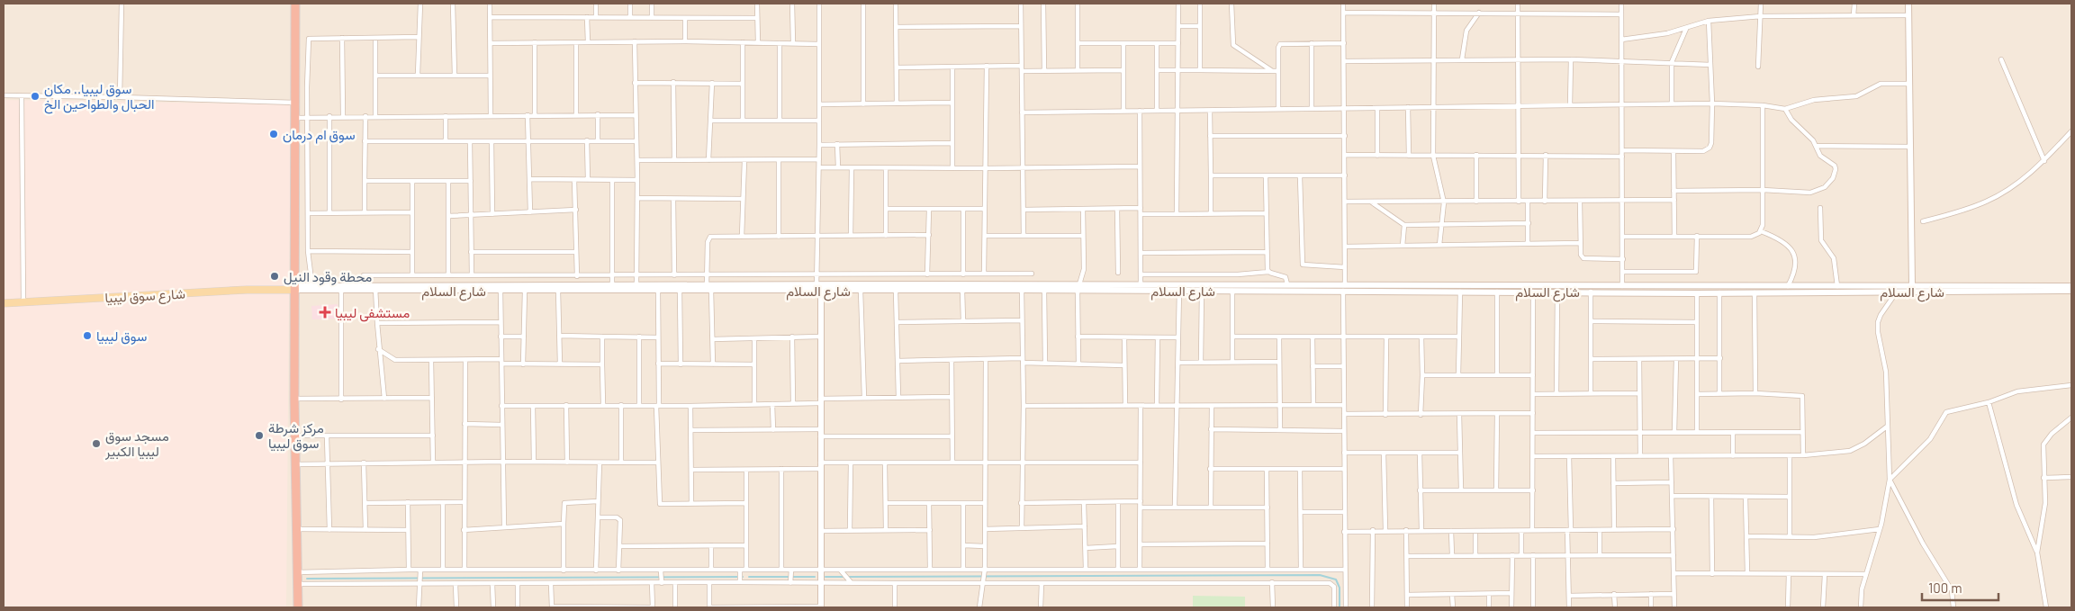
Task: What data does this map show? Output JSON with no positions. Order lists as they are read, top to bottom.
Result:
{
  "streets": {
    "main road": ["شارع السلام", "شارع سوق ليبيا"]
  },
  "crossings": [
    ["شارع السلام", "شارع سوق ليبيا"]
  ],
  "places": {
    "other": [
      "سوق ليبيا.. مكان الحبال والطواحين الخ",
      "سوق ام درمان",
      "محطة وقود النيل",
      "سوق ليبيا",
      "مركز شرطة سوق ليبيا",
      "مسجد سوق ليبيا الكبير"
    ],
    "health": ["مستشفى ليبيا"]
  },
  "scale_bar": "100 m"
}
